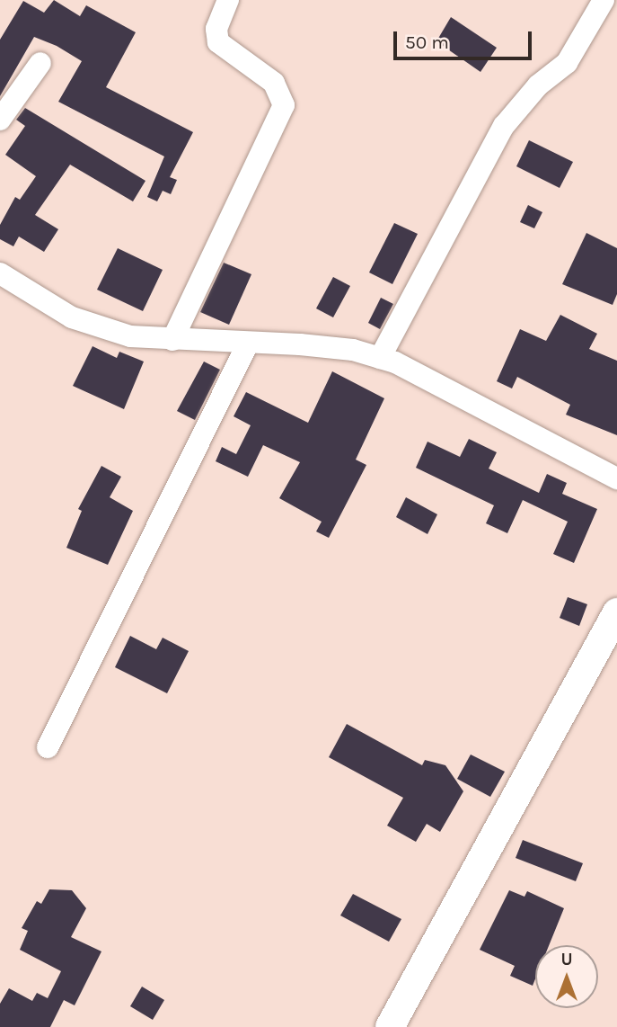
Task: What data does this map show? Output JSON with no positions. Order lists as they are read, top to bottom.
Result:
{
  "scale_bar": "50 m",
  "north": "top"
}
